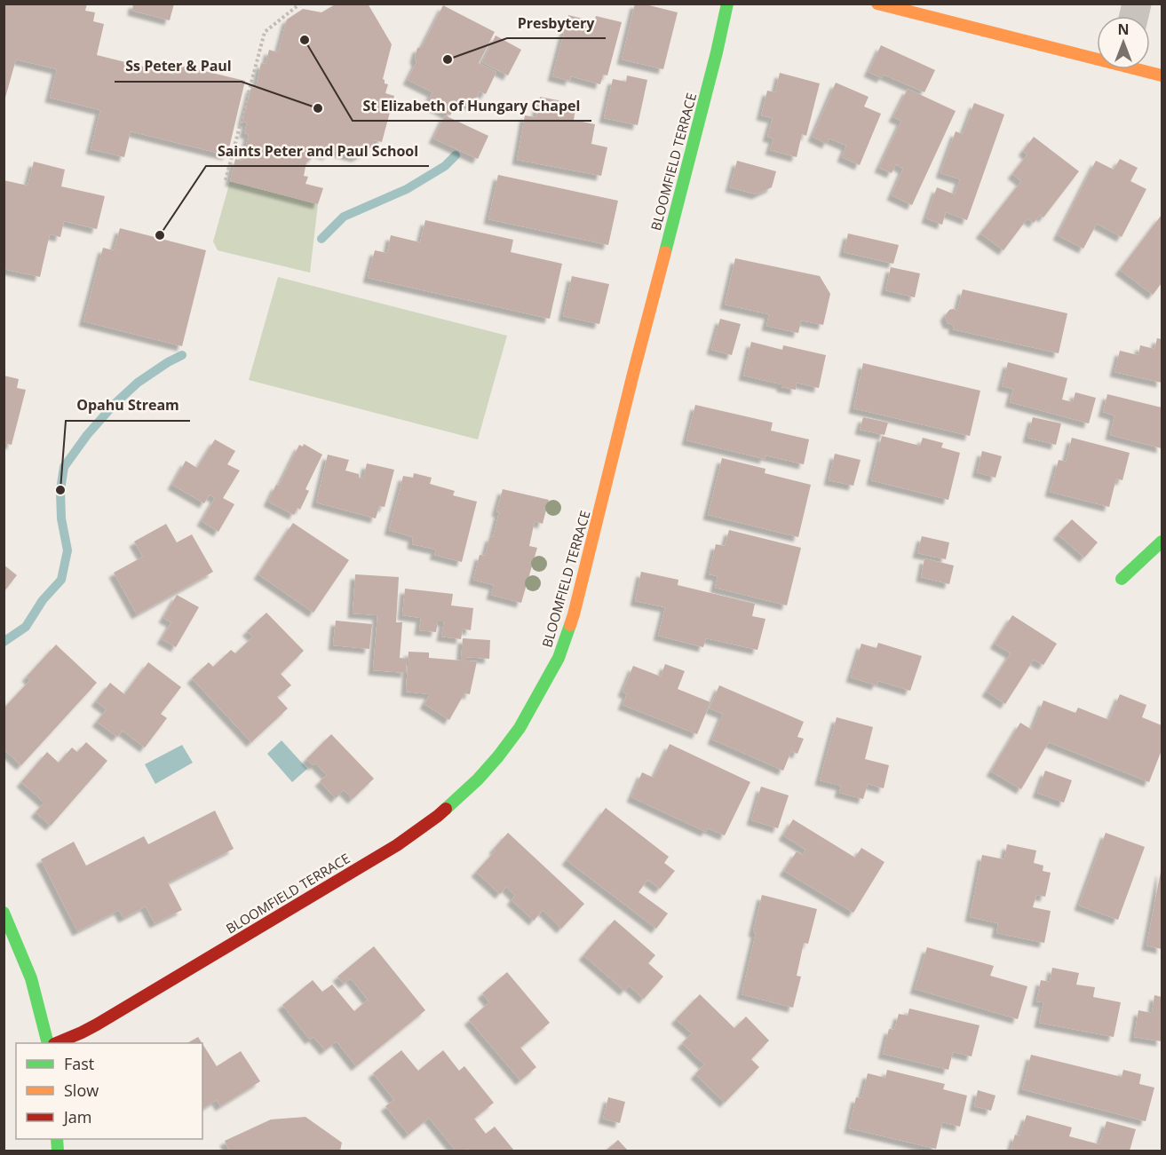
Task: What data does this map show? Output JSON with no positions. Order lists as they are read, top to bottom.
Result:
{
  "streets": {
    "street": ["BLOOMFIELD TERRACE"]
  },
  "places": [
    "St Elizabeth of Hungary Chapel",
    "Presbytery",
    "Ss Peter & Paul",
    "Saints Peter and Paul School",
    "Opahu Stream"
  ],
  "legend": ["Fast", "Slow", "Jam"],
  "north": "top"
}
